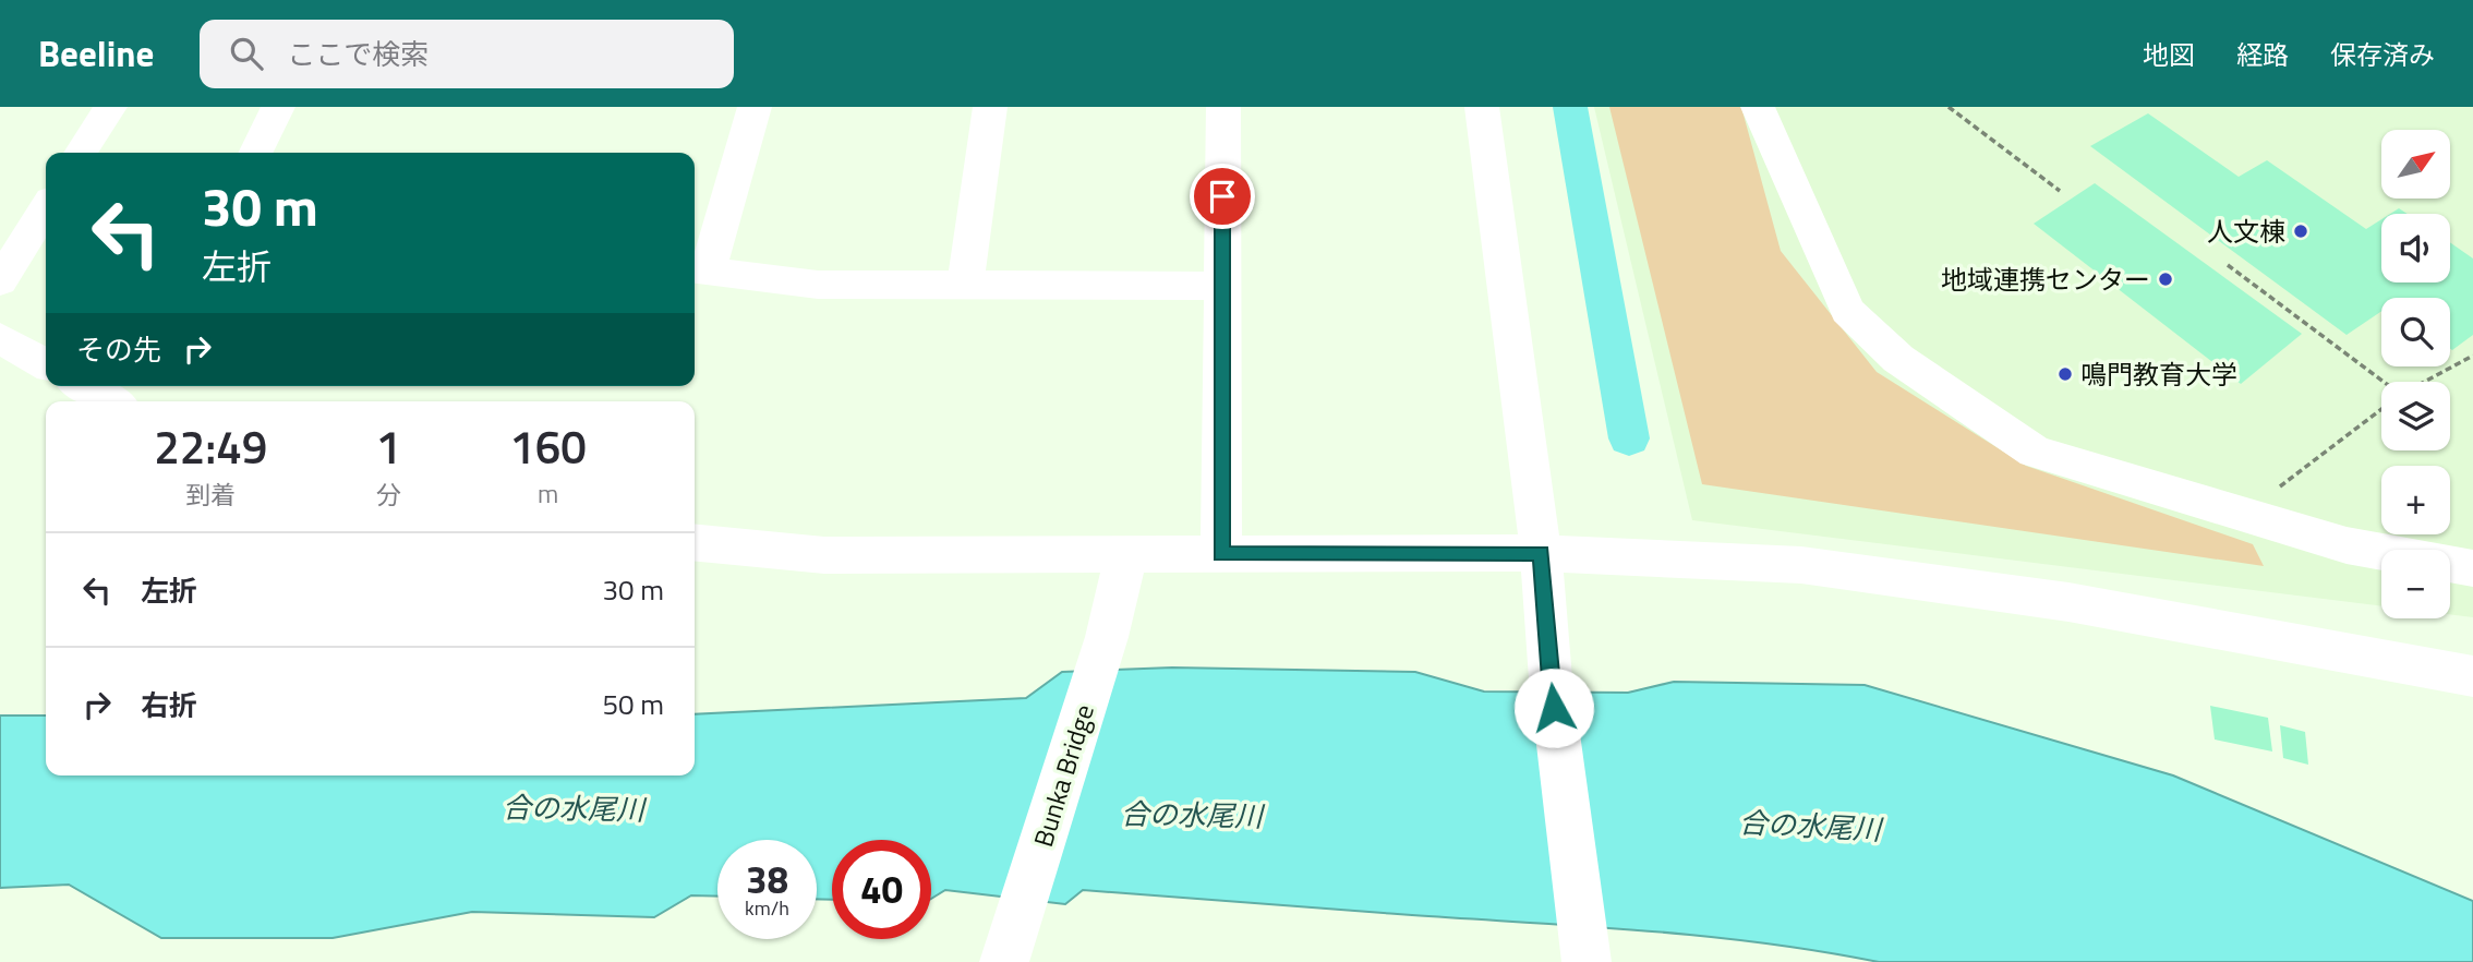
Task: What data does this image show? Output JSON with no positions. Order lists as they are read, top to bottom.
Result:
{
  "streets": {
    "street": ["Bunka Bridge"]
  },
  "water": ["合の水尾川"],
  "places": ["人文棟", "地域連携センター", "鳴門教育大学"],
  "north": "top right",
  "page": {
    "header": "Beeline",
    "search": "ここで検索",
    "nav": ["地図", "経路", "保存済み"],
    "map_buttons": ["+", "−"],
    "turn": ["30 m", "左折"],
    "then": "その先",
    "eta": [
      "22:49",
      "到着",
      "1",
      "分",
      "160",
      "m"
    ],
    "list": [
      {
        "name": "左折",
        "value": "30 m"
      },
      {
        "name": "右折",
        "value": "50 m"
      }
    ],
    "speed": "38 km/h",
    "limit": "40"
  }
}
